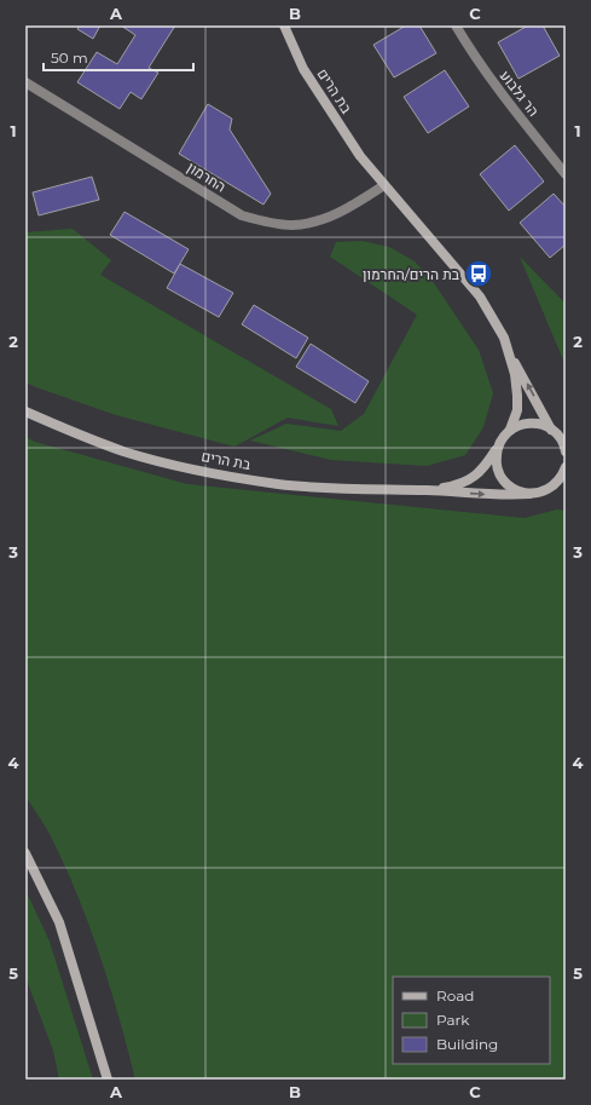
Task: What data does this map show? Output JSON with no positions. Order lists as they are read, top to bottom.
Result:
{
  "streets": {
    "street": ["בת הרים", "הר גלבוע", "החרמון"]
  },
  "crossings": [
    ["בת הרים", "החרמון"]
  ],
  "places": {
    "bus stop": ["בת הרים/החרמון"]
  },
  "legend": ["Road", "Park", "Building"],
  "scale_bar": "50 m",
  "grid": {
    "columns": ["A", "B", "C"],
    "rows": [
      "1",
      "2",
      "3",
      "4",
      "5"
    ]
  }
}
